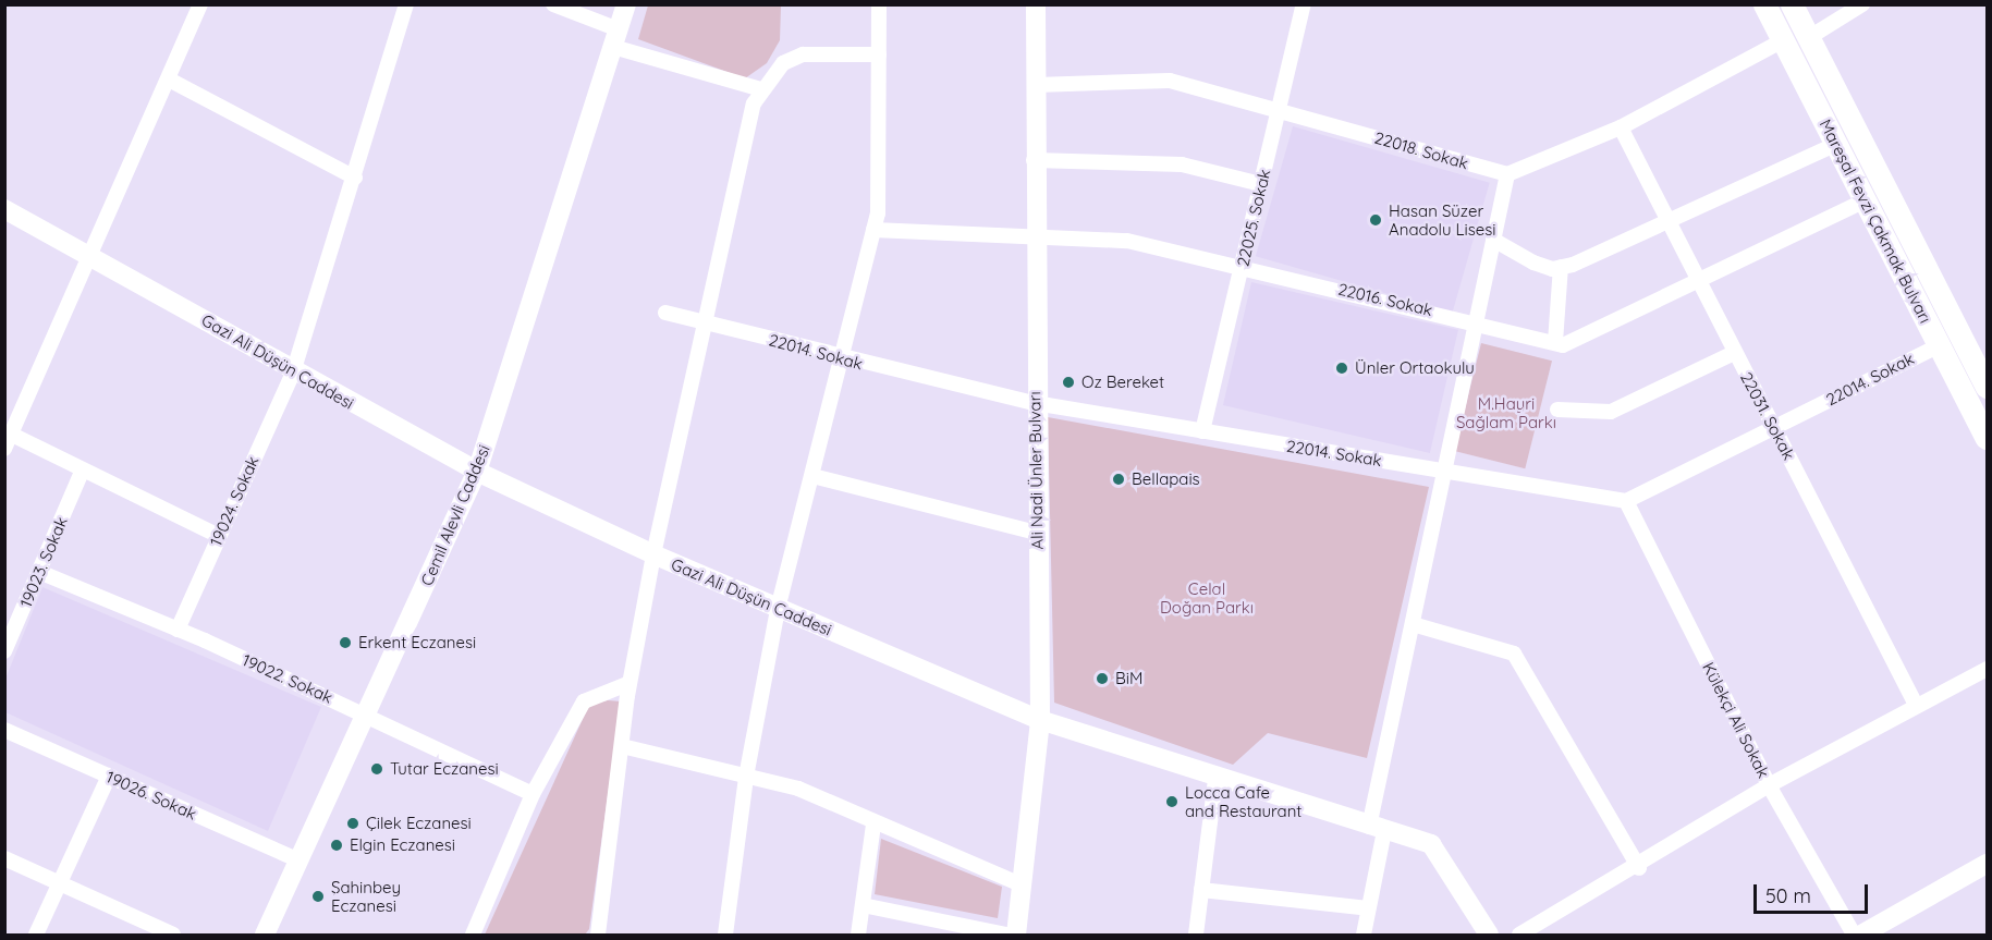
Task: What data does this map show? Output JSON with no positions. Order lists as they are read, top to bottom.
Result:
{
  "streets": {
    "main road": ["Mareşal Fevzi Çakmak Bulvarı"],
    "street": [
      "22018. Sokak",
      "22025. Sokak",
      "22016. Sokak",
      "22014. Sokak",
      "Gazi Ali Düşün Caddesi",
      "22031. Sokak",
      "Ali Nadi Ünler Bulvarı",
      "19024. Sokak",
      "Cemil Alevli Caddesi",
      "19023. Sokak",
      "19022. Sokak",
      "Külekçi Ali Sokak",
      "19026. Sokak"
    ]
  },
  "crossings": [
    ["22018. Sokak", "22025. Sokak"],
    ["22018. Sokak", "Ali Nadi Ünler Bulvarı"],
    ["22025. Sokak", "22016. Sokak"],
    ["22025. Sokak", "22014. Sokak"],
    ["Mareşal Fevzi Çakmak Bulvarı", "22016. Sokak"],
    ["Mareşal Fevzi Çakmak Bulvarı", "22014. Sokak"],
    ["22016. Sokak", "22031. Sokak"],
    ["22016. Sokak", "Ali Nadi Ünler Bulvarı"],
    ["22014. Sokak", "22031. Sokak"],
    ["22014. Sokak", "Ali Nadi Ünler Bulvarı"],
    ["22014. Sokak", "Külekçi Ali Sokak"],
    ["Gazi Ali Düşün Caddesi", "Ali Nadi Ünler Bulvarı"],
    ["Gazi Ali Düşün Caddesi", "19024. Sokak"],
    ["Gazi Ali Düşün Caddesi", "Cemil Alevli Caddesi"],
    ["19024. Sokak", "19022. Sokak"],
    ["Cemil Alevli Caddesi", "19022. Sokak"],
    ["Cemil Alevli Caddesi", "19026. Sokak"],
    ["19023. Sokak", "19022. Sokak"]
  ],
  "parks": ["M.Hayri Sağlam Parkı", "Celal Doğan Parkı"],
  "places": [
    "Hasan Süzer Anadolu Lisesi",
    "Ünler Ortaokulu",
    "Oz Bereket",
    "Bellapais",
    "Erkent Eczanesi",
    "BiM",
    "Tutar Eczanesi",
    "Locca Cafe and Restaurant",
    "Çilek Eczanesi",
    "Elgin Eczanesi",
    "Şahinbey Eczanesi"
  ],
  "scale_bar": "50 m"
}
